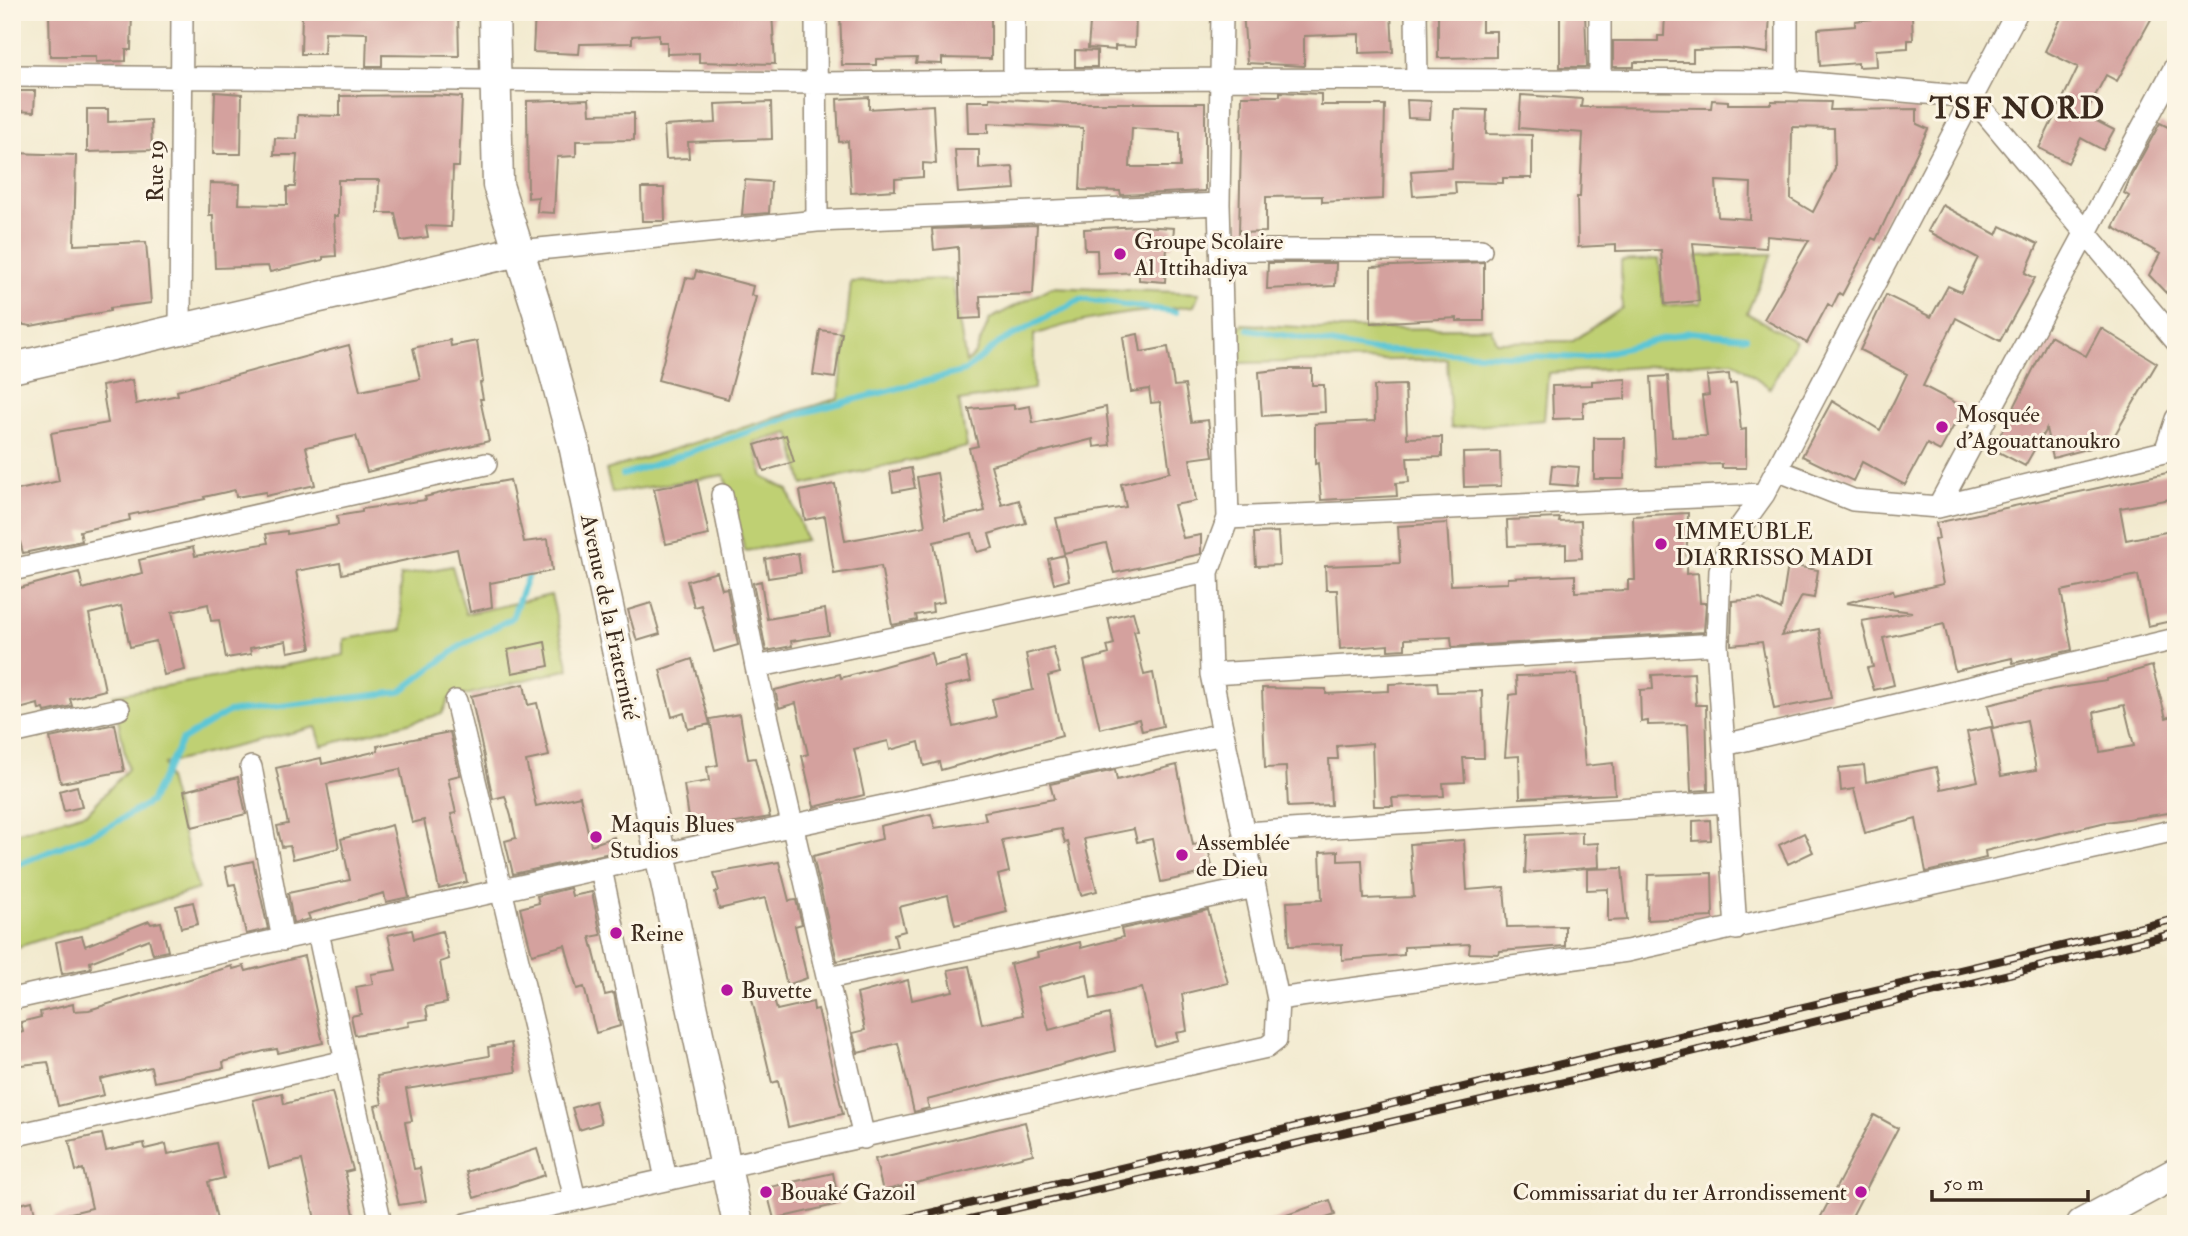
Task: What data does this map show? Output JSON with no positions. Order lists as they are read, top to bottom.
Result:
{
  "streets": {
    "main road": ["Avenue de la Fraternité"],
    "street": ["Rue 19"]
  },
  "districts": ["TSF NORD"],
  "places": [
    "Groupe Scolaire Al Ittihadiya",
    "Mosquée d'Agouattanoukro",
    "IMMEUBLE DIARRISSO MADI",
    "Maquis Blues Studios",
    "Assemblée de Dieu",
    "Reine",
    "Buvette",
    "Bouaké Gazoil",
    "Commissariat du 1er Arrondissement"
  ],
  "scale_bar": "50 m"
}
